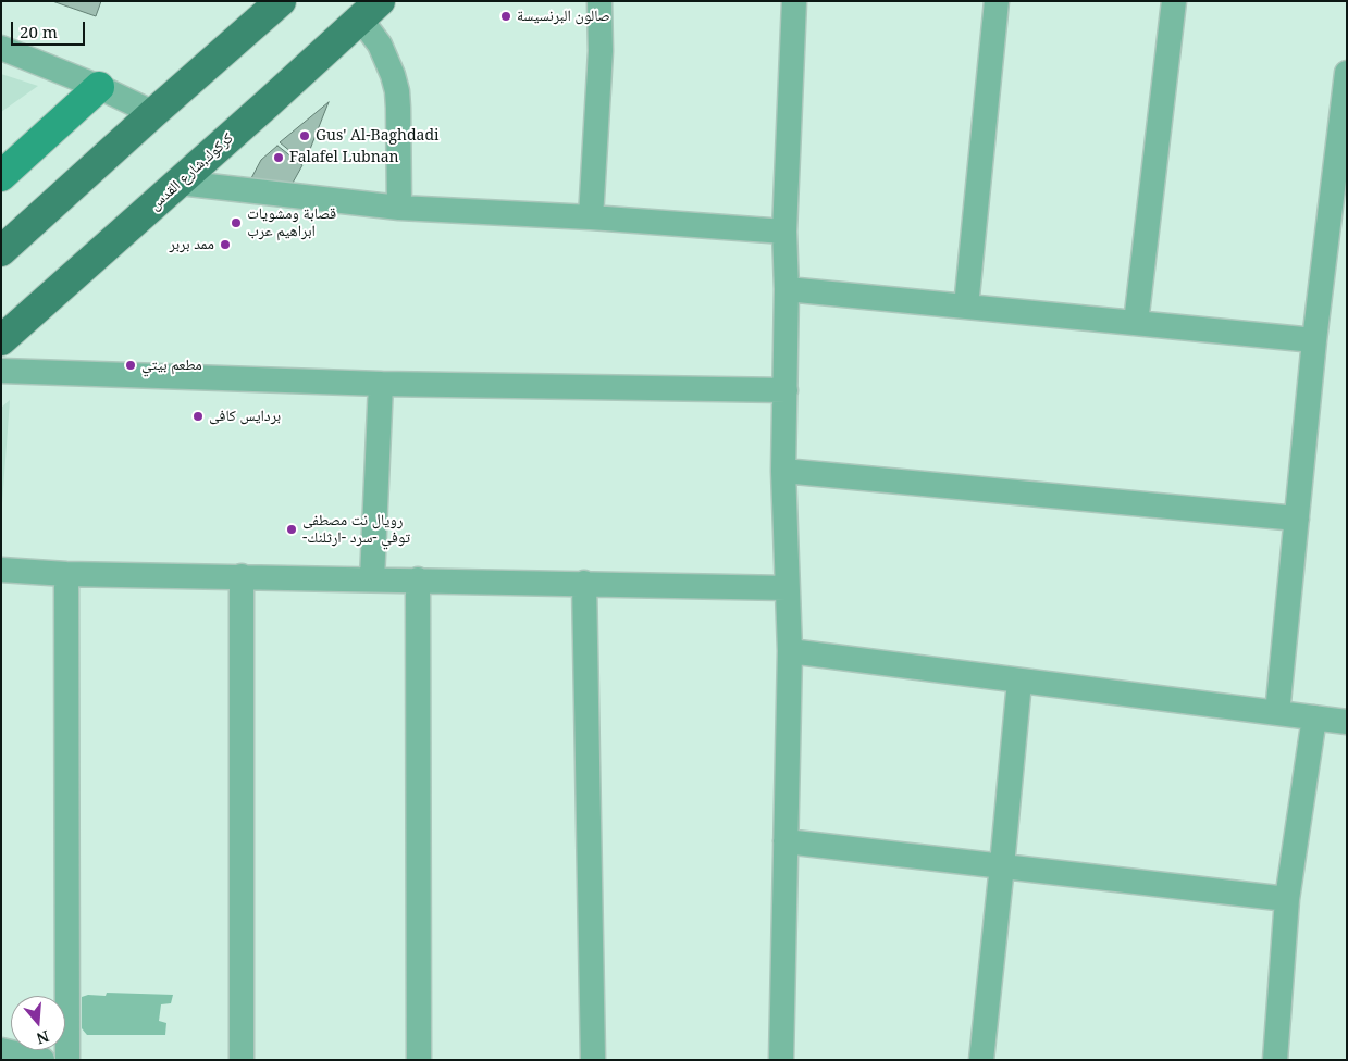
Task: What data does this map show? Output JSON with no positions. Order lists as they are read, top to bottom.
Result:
{
  "streets": {
    "main road": ["كركوك,شارع القدس"]
  },
  "places": [
    "صالون البرنسيسة",
    "Gus' Al-Baghdadi",
    "Falafel Lubnan",
    "قصابة ومشويات ابراهيم عرب",
    "ممد بربر",
    "مطعم بيتي",
    "بردايس کافى",
    "رويال نت مصطفى -توفي -سرد -ارثلنك"
  ],
  "scale_bar": "20 m",
  "north": "bottom"
}
